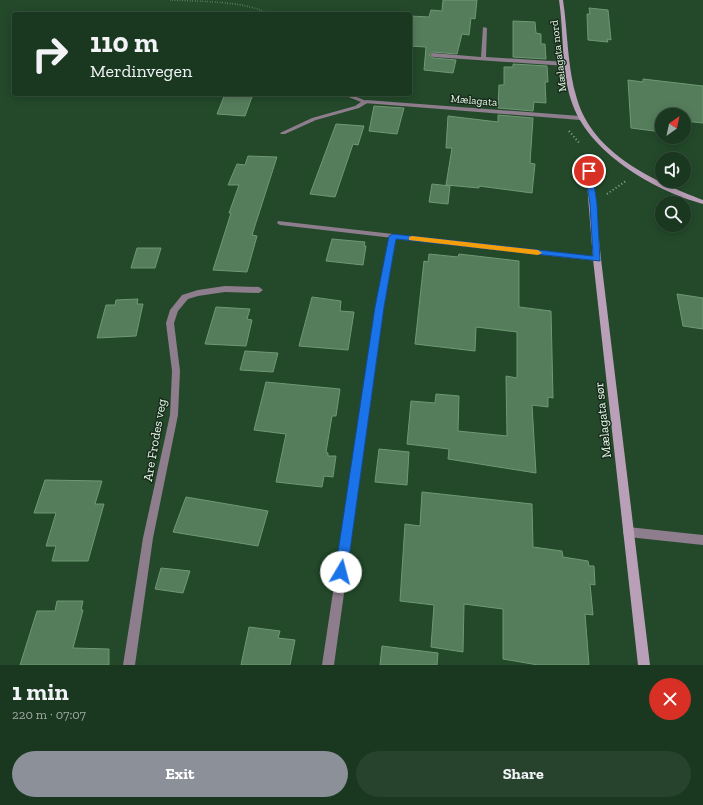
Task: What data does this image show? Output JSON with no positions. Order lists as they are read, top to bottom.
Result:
{
  "streets": {
    "main road": ["Mælagata nord", "Mælagata sør"],
    "street": ["Mælagata", "Are Frodes veg"]
  },
  "crossings": [
    ["Mælagata nord", "Mælagata"]
  ],
  "north": "top right",
  "page": {
    "turn": ["110 m", "Merdinvegen"],
    "heading": ["1 min", "220 m · 07:07"],
    "buttons": ["Exit", "Share"]
  }
}
